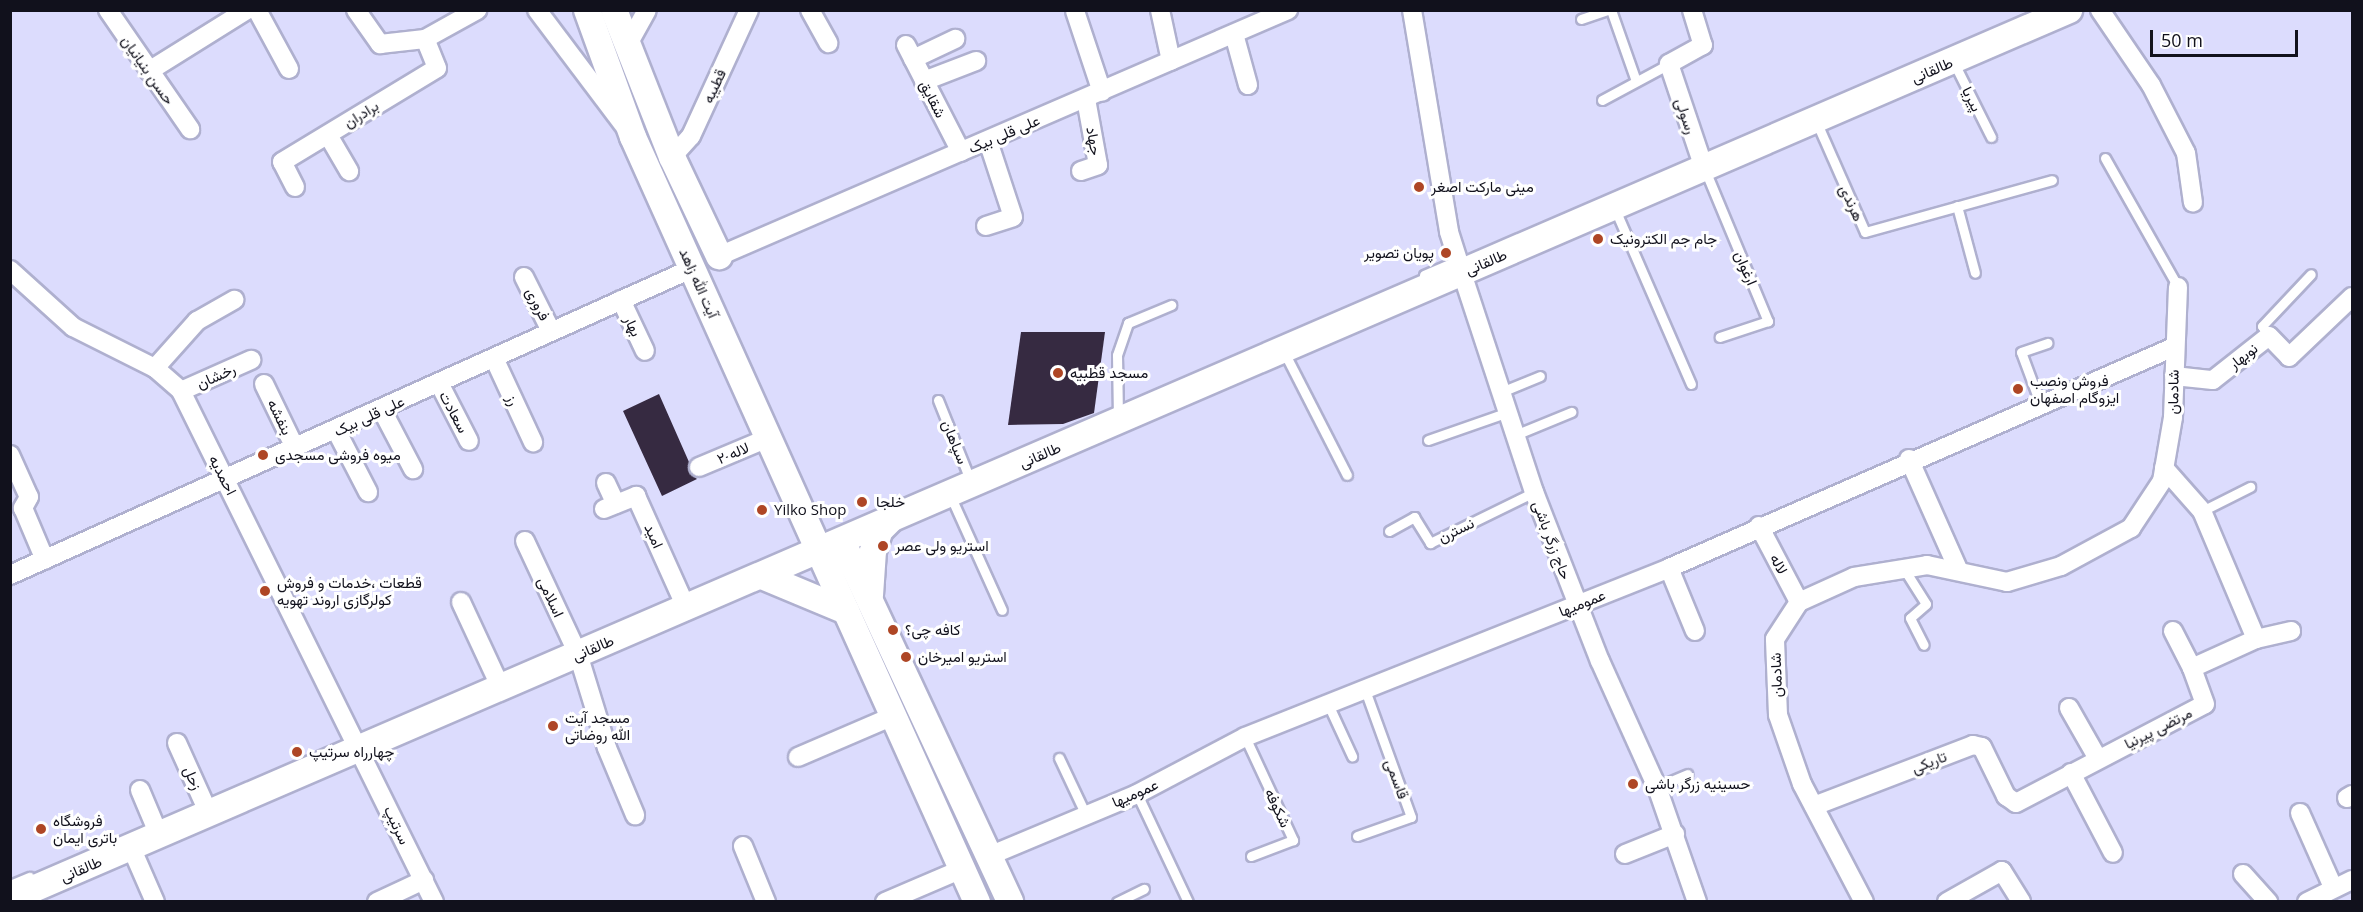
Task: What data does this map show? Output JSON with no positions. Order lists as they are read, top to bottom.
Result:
{
  "streets": {
    "main road": ["طالقانی", "آیت الله زاهد"],
    "street": [
      "حسن بنیانیان",
      "قطیبه",
      "شقایق",
      "برادران",
      "رسولی",
      "علی قلی بیک",
      "جهاد",
      "فروری",
      "بهار",
      "نوبهار",
      "رخشان",
      "شادمان",
      "رز",
      "سعادت",
      "بنفشه",
      "۲-لاله",
      "احمدیه",
      "امید",
      "حاج زرگر باشی",
      "لاله",
      "اسلامی",
      "عمومیها",
      "مرتضی پیرنیا",
      "تاریکی",
      "زحل",
      "سرتیپ"
    ],
    "lane": [
      "پیریا",
      "هرندی",
      "ارغوان",
      "سپاهان",
      "نسترن",
      "قاسمی",
      "شکوفه"
    ]
  },
  "crossings": [
    ["طالقانی", "پیریا"],
    ["طالقانی", "رسولی"],
    ["طالقانی", "هرندی"],
    ["طالقانی", "ارغوان"],
    ["طالقانی", "آیت الله زاهد"],
    ["طالقانی", "سپاهان"],
    ["طالقانی", "احمدیه"],
    ["طالقانی", "امید"],
    ["طالقانی", "حاج زرگر باشی"],
    ["طالقانی", "اسلامی"],
    ["طالقانی", "زحل"],
    ["طالقانی", "سرتیپ"],
    ["قطیبه", "آیت الله زاهد"],
    ["شقایق", "علی قلی بیک"],
    ["رسولی", "ارغوان"],
    ["علی قلی بیک", "جهاد"],
    ["علی قلی بیک", "آیت الله زاهد"],
    ["علی قلی بیک", "فروری"],
    ["علی قلی بیک", "بهار"],
    ["علی قلی بیک", "رز"],
    ["علی قلی بیک", "سعادت"],
    ["علی قلی بیک", "بنفشه"],
    ["علی قلی بیک", "احمدیه"],
    ["آیت الله زاهد", "۲-لاله"],
    ["نوبهار", "شادمان"],
    ["رخشان", "احمدیه"],
    ["شادمان", "لاله"],
    ["شادمان", "عمومیها"],
    ["شادمان", "تاریکی"],
    ["احمدیه", "سرتیپ"],
    ["نسترن", "حاج زرگر باشی"],
    ["حاج زرگر باشی", "عمومیها"],
    ["لاله", "عمومیها"],
    ["عمومیها", "قاسمی"],
    ["عمومیها", "شکوفه"],
    ["مرتضی پیرنیا", "تاریکی"]
  ],
  "places": [
    "مینی مارکت اصغر",
    "جام جم الکترونیک",
    "پویان تصویر",
    "مسجد قطبیه",
    "فروش ونصب ایزوگام اصفهان",
    "میوه فروشی مسجدی",
    "خلجا",
    "Yilko Shop",
    "استریو ولی عصر",
    "قطعات ،خدمات و فروش کولرگازی اروند تهویه",
    "کافه چی؟",
    "استریو امیرخان",
    "مسجد آیت الله روضاتی",
    "چهارراه سرتیپ",
    "حسینیه زرگر باشی",
    "فروشگاه باتری ایمان"
  ],
  "scale_bar": "50 m"
}
